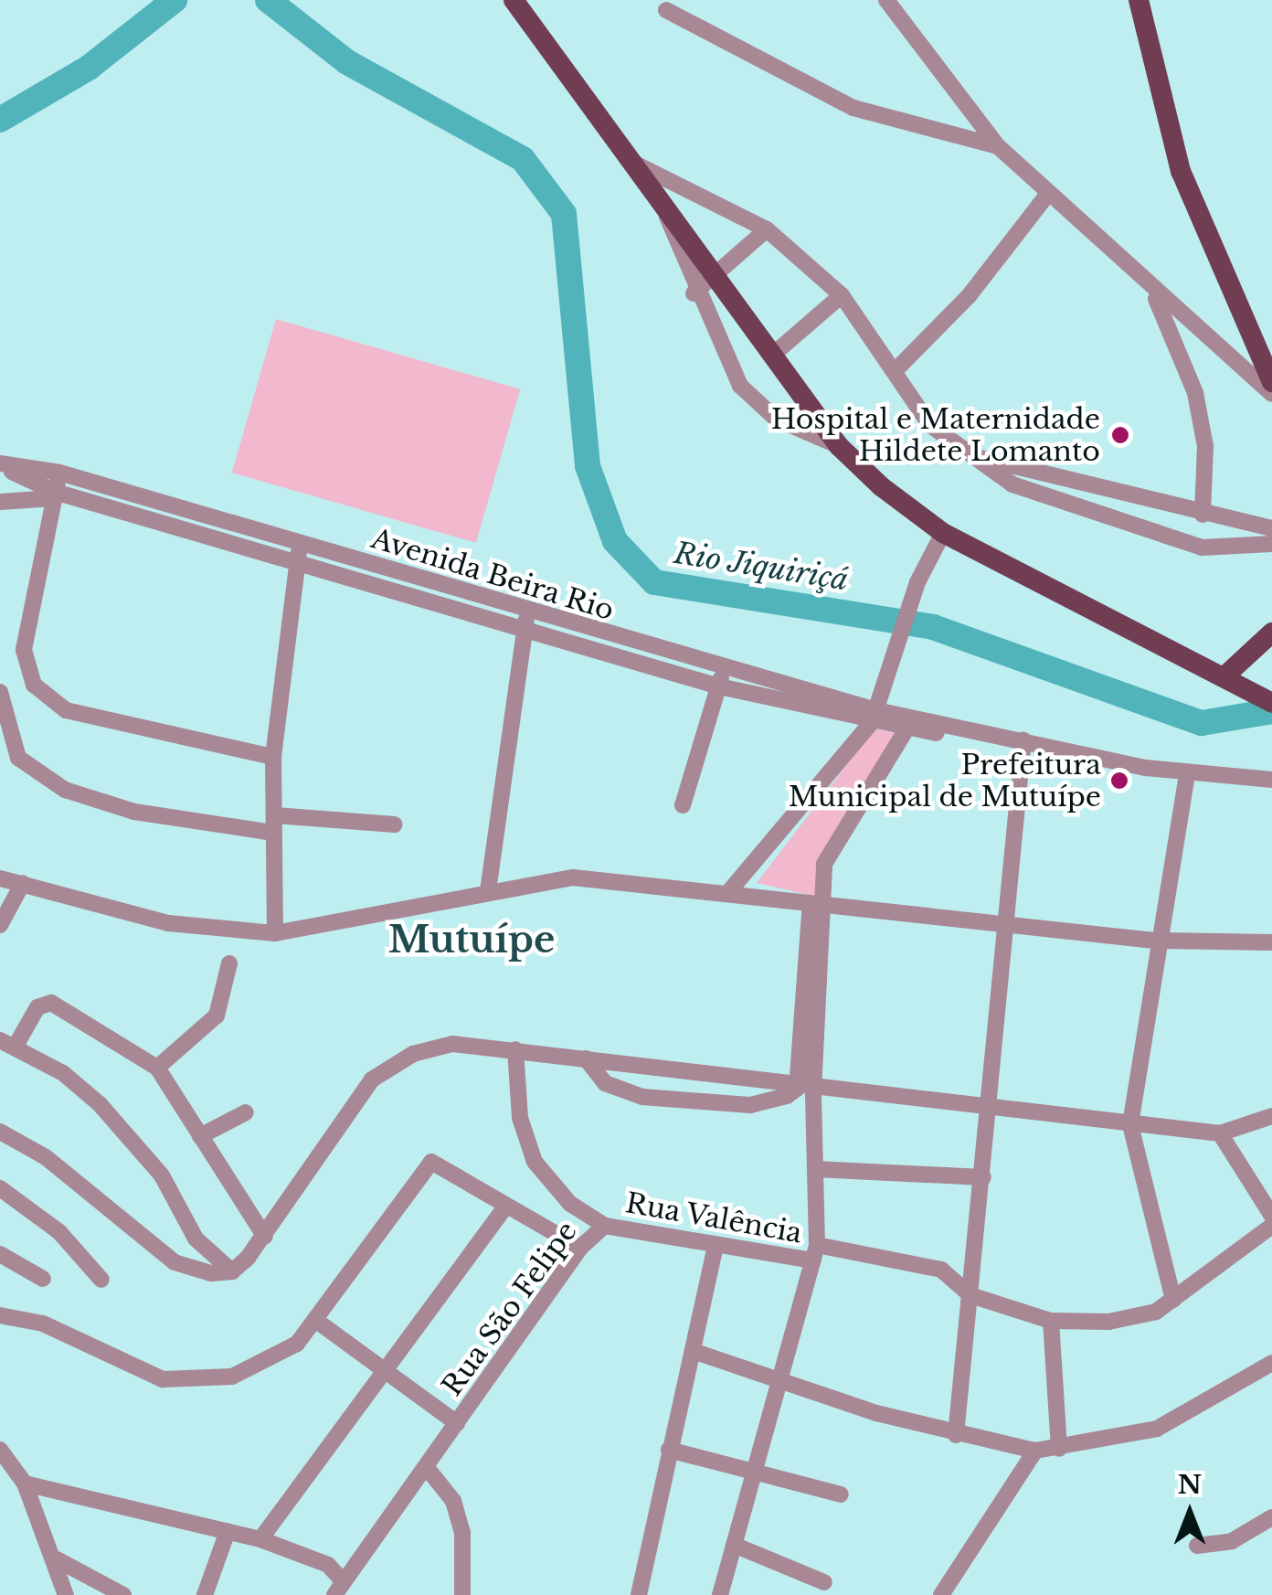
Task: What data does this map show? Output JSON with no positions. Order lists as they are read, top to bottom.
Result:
{
  "streets": {
    "street": ["Avenida Beira Rio", "Rua Valência", "Rua São Felipe"]
  },
  "crossings": [
    ["Rua Valência", "Rua São Felipe"]
  ],
  "districts": ["Mutuípe"],
  "water": ["Rio Jiquiriçá"],
  "places": ["Hospital e Maternidade Hildete Lomanto", "Prefeitura Municipal de Mutuípe"],
  "north": "top"
}
